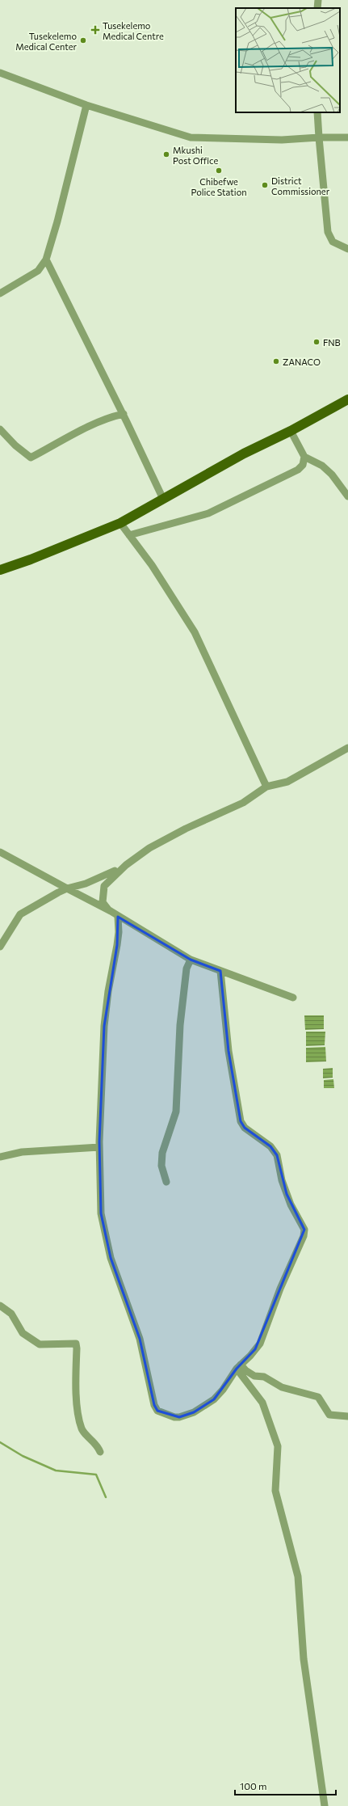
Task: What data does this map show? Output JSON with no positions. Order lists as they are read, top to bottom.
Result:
{
  "places": {
    "health": ["Tusekelemo Medical Centre"],
    "other": [
      "Tusekelemo Medical Center",
      "Mkushi Post Office",
      "Chibefwe Police Station",
      "District Commissioner",
      "FNB",
      "ZANACO"
    ]
  },
  "scale_bar": "100 m"
}
